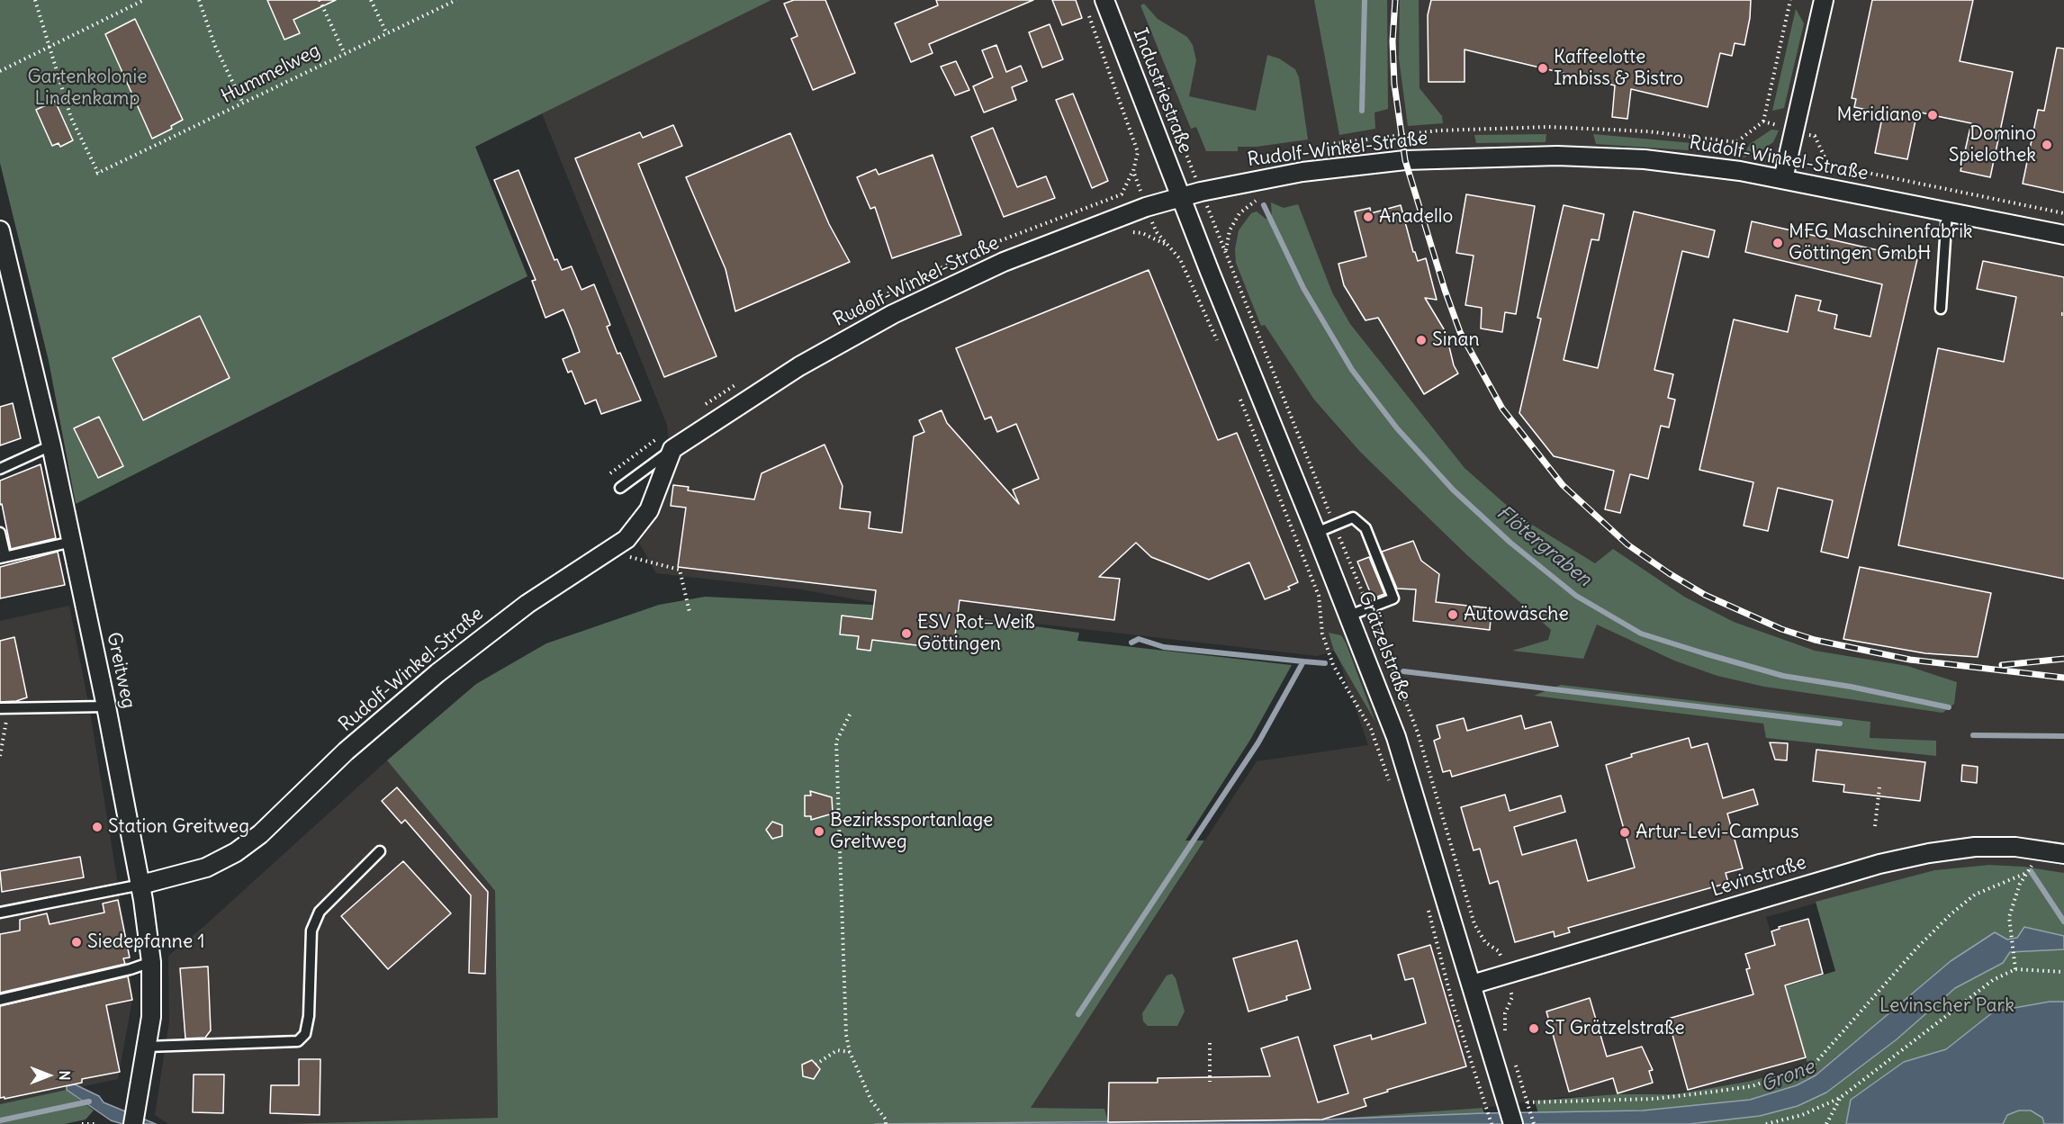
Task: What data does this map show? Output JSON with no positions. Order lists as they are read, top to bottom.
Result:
{
  "streets": {
    "street": [
      "Industriestraße",
      "Rudolf-Winkel-Straße",
      "Grätzelstraße",
      "Greitweg",
      "Levinstraße"
    ],
    "path": ["Hummelweg"]
  },
  "crossings": [
    ["Industriestraße", "Rudolf-Winkel-Straße"],
    ["Industriestraße", "Grätzelstraße"],
    ["Rudolf-Winkel-Straße", "Grätzelstraße"],
    ["Rudolf-Winkel-Straße", "Greitweg"],
    ["Grätzelstraße", "Levinstraße"]
  ],
  "water": ["Flötergraben", "Grone"],
  "parks": ["Gartenkolonie Lindenkamp", "Levinscher Park"],
  "places": [
    "Kaffeelotte Imbiss & Bistro",
    "Meridiano",
    "Domino Spielothek",
    "Anadello",
    "MFG Maschinenfabrik Göttingen GmbH",
    "Sinan",
    "Autowäsche",
    "ESV Rot–Weìß Göttingen",
    "Station Greitweg",
    "Bezirkssportanlage Greitweg",
    "Artur-Levi-Campus",
    "Siedepfanne 1",
    "ST Grätzelstraße"
  ],
  "north": "right"
}
